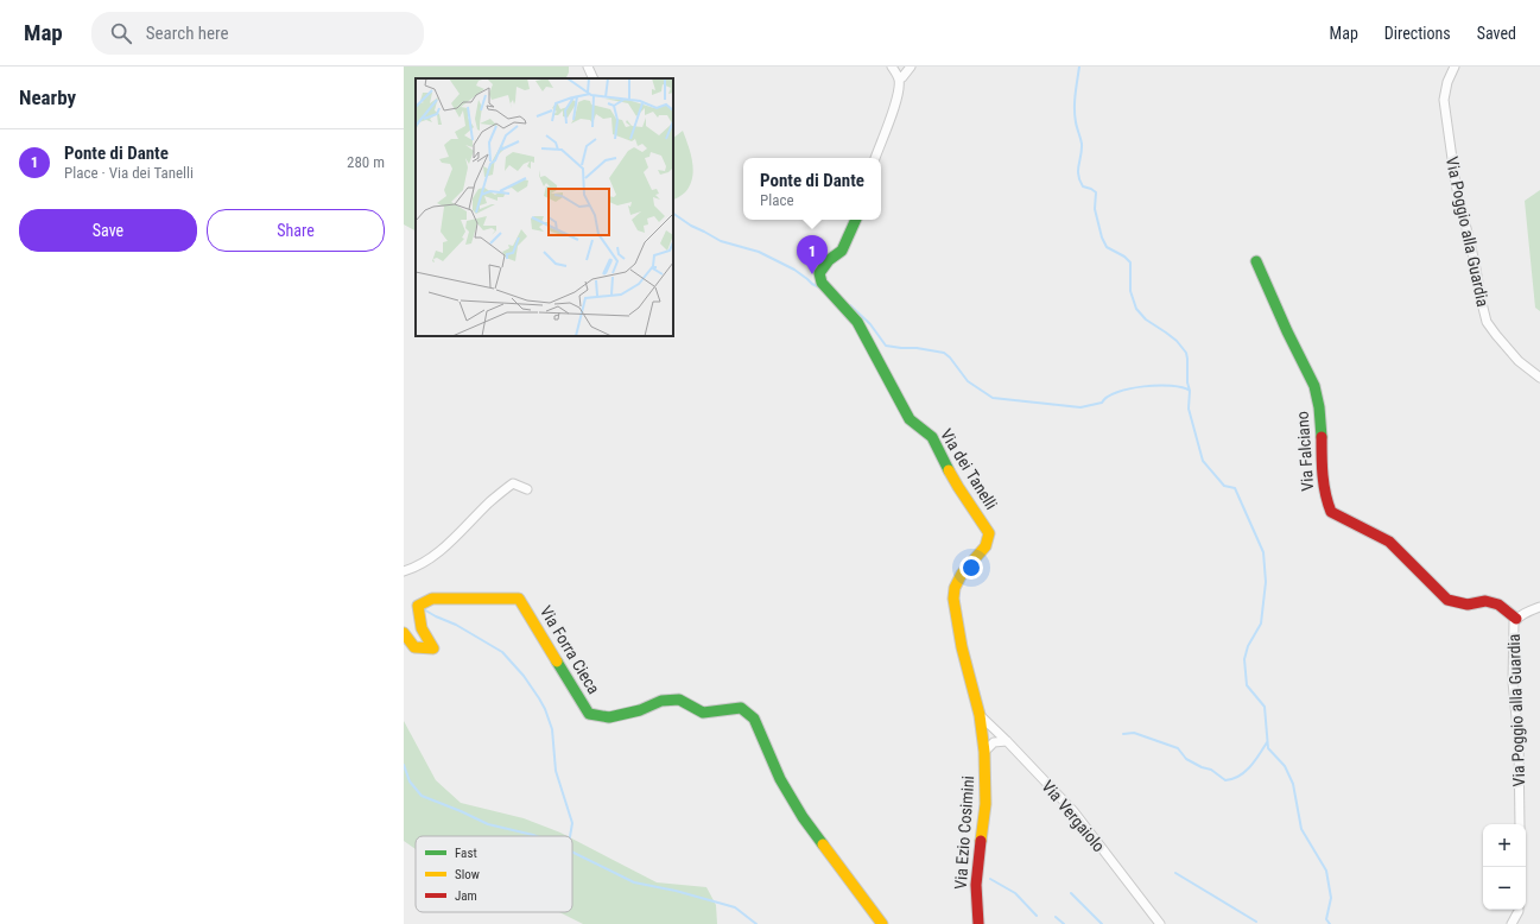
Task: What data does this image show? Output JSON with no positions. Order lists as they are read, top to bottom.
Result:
{
  "streets": {
    "street": [
      "Via Poggio alla Guardia",
      "Via Falciano",
      "Via dei Tanelli",
      "Via Forra Cieca",
      "Via Vergaiolo",
      "Via Ezio Cosimini"
    ]
  },
  "crossings": [
    ["Via Poggio alla Guardia", "Via Falciano"],
    ["Via dei Tanelli", "Via Vergaiolo"],
    ["Via dei Tanelli", "Via Ezio Cosimini"],
    ["Via Vergaiolo", "Via Ezio Cosimini"]
  ],
  "legend": ["Fast", "Slow", "Jam"],
  "page": {
    "header": "Map",
    "search": "Search here",
    "nav": ["Map", "Directions", "Saved"],
    "heading": "Nearby",
    "list": [
      {
        "mark": "1",
        "name": "Ponte di Dante",
        "note": "Place · Via dei Tanelli",
        "value": "280 m"
      }
    ],
    "popup": ["Ponte di Dante", "Place"],
    "buttons": ["Save", "Share"],
    "pins": "1",
    "map_buttons": ["+", "−"]
  }
}
